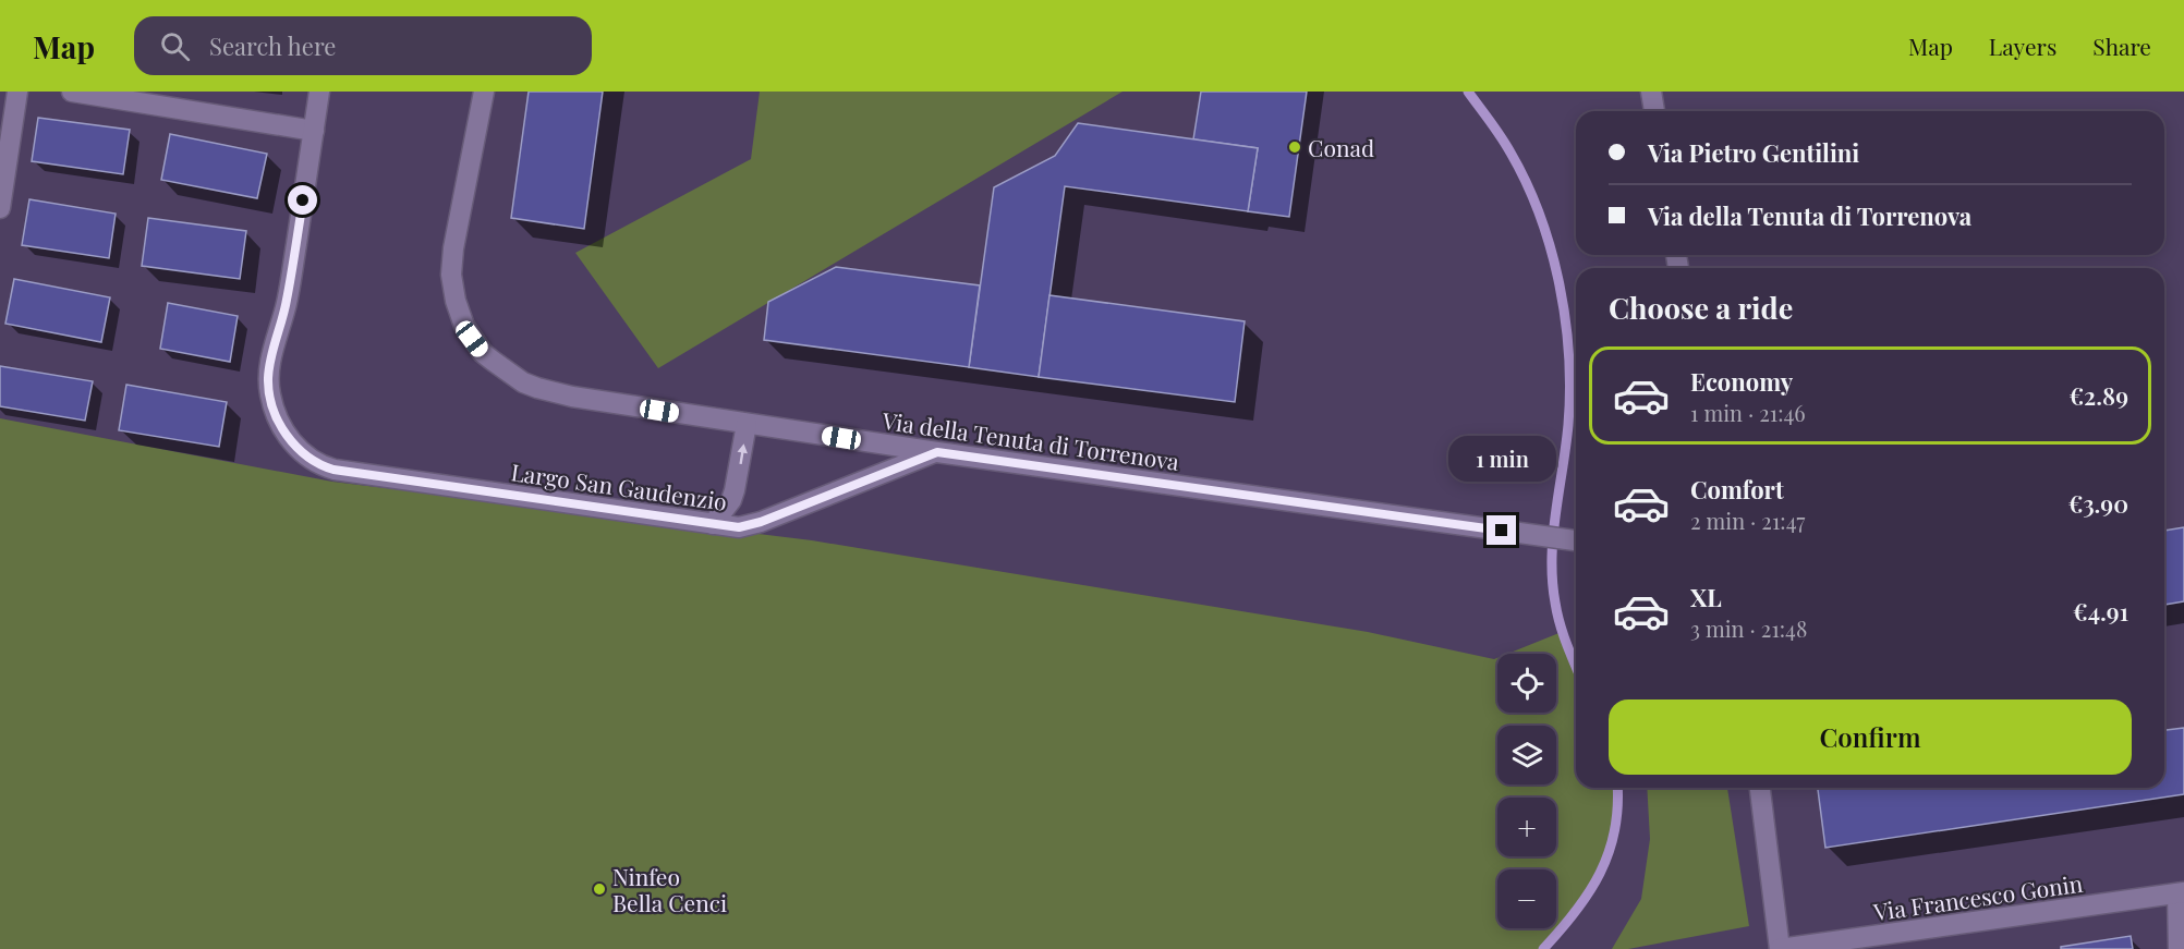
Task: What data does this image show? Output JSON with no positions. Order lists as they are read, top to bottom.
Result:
{
  "streets": {
    "street": ["Via della Tenuta di Torrenova", "Largo San Gaudenzio", "Via Francesco Gonin"]
  },
  "crossings": [
    ["Via della Tenuta di Torrenova", "Largo San Gaudenzio"]
  ],
  "places": ["Conad", "Ninfeo Bella Cenci"],
  "page": {
    "header": "Map",
    "search": "Search here",
    "nav": ["Map", "Layers", "Share"],
    "banner": ["Via Pietro Gentilini", "Via della Tenuta di Torrenova"],
    "heading": "Choose a ride",
    "list": [
      {
        "name": "Economy",
        "note": "1 min · 21:46",
        "value": "€2.89"
      },
      {
        "name": "Comfort",
        "note": "2 min · 21:47",
        "value": "€3.90"
      },
      {
        "name": "XL",
        "note": "3 min · 21:48",
        "value": "€4.91"
      }
    ],
    "bubble": "1 min",
    "map_buttons": ["+", "−"],
    "buttons": "Confirm"
  }
}
